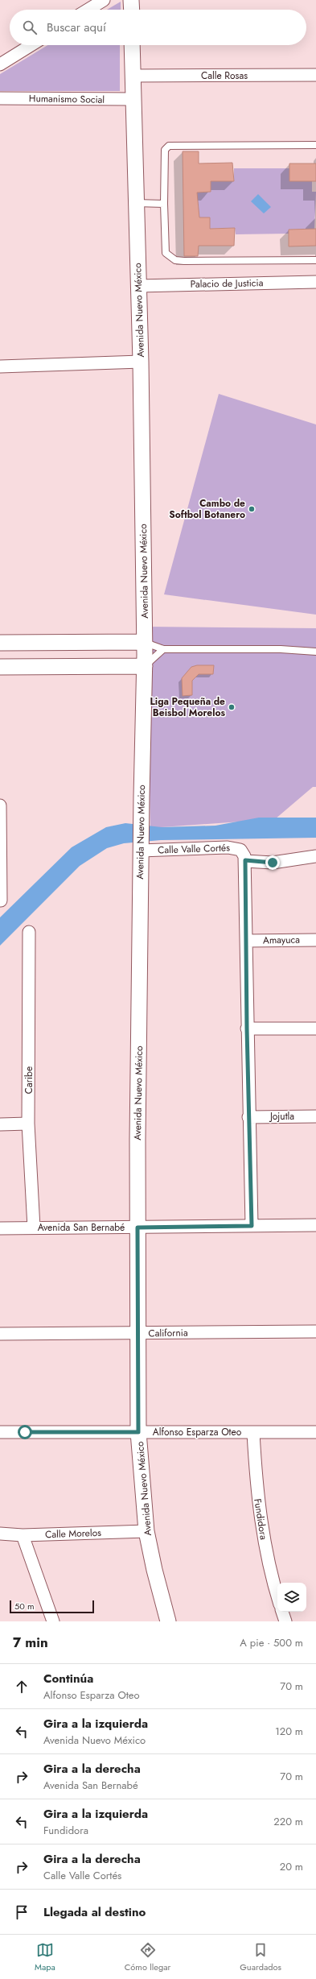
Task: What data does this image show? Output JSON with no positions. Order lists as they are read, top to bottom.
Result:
{
  "streets": {
    "street": [
      "Calle Rosas",
      "Humanismo Social",
      "Palacio de Justicia",
      "Avenida Nuevo México",
      "Calle Valle Cortés",
      "Amayuca",
      "Caribe",
      "Jojutla",
      "Avenida San Bernabé",
      "California",
      "Alfonso Esparza Oteo",
      "Fundidora",
      "Calle Morelos"
    ]
  },
  "crossings": [
    ["Calle Rosas", "Avenida Nuevo México"],
    ["Humanismo Social", "Avenida Nuevo México"],
    ["Palacio de Justicia", "Avenida Nuevo México"],
    ["Avenida Nuevo México", "Calle Valle Cortés"],
    ["Avenida Nuevo México", "Avenida San Bernabé"],
    ["Avenida Nuevo México", "California"],
    ["Avenida Nuevo México", "Alfonso Esparza Oteo"],
    ["Avenida Nuevo México", "Calle Morelos"],
    ["Caribe", "Avenida San Bernabé"],
    ["Alfonso Esparza Oteo", "Fundidora"]
  ],
  "places": ["Cambo de Softbol Botanero", "Liga Pequeña de Beisbol Morelos"],
  "scale_bar": "50 m",
  "page": {
    "search": "Buscar aquí",
    "scale": "50 m",
    "heading": ["7 min", "A pie · 500 m"],
    "list": [
      ["Continúa", "Alfonso Esparza Oteo", "70 m"],
      ["Gira a la izquierda", "Avenida Nuevo México", "120 m"],
      ["Gira a la derecha", "Avenida San Bernabé", "70 m"],
      ["Gira a la izquierda", "Fundidora", "220 m"],
      ["Gira a la derecha", "Calle Valle Cortés", "20 m"],
      "Llegada al destino"
    ],
    "nav": ["Mapa", "Cómo llegar", "Guardados"]
  }
}
